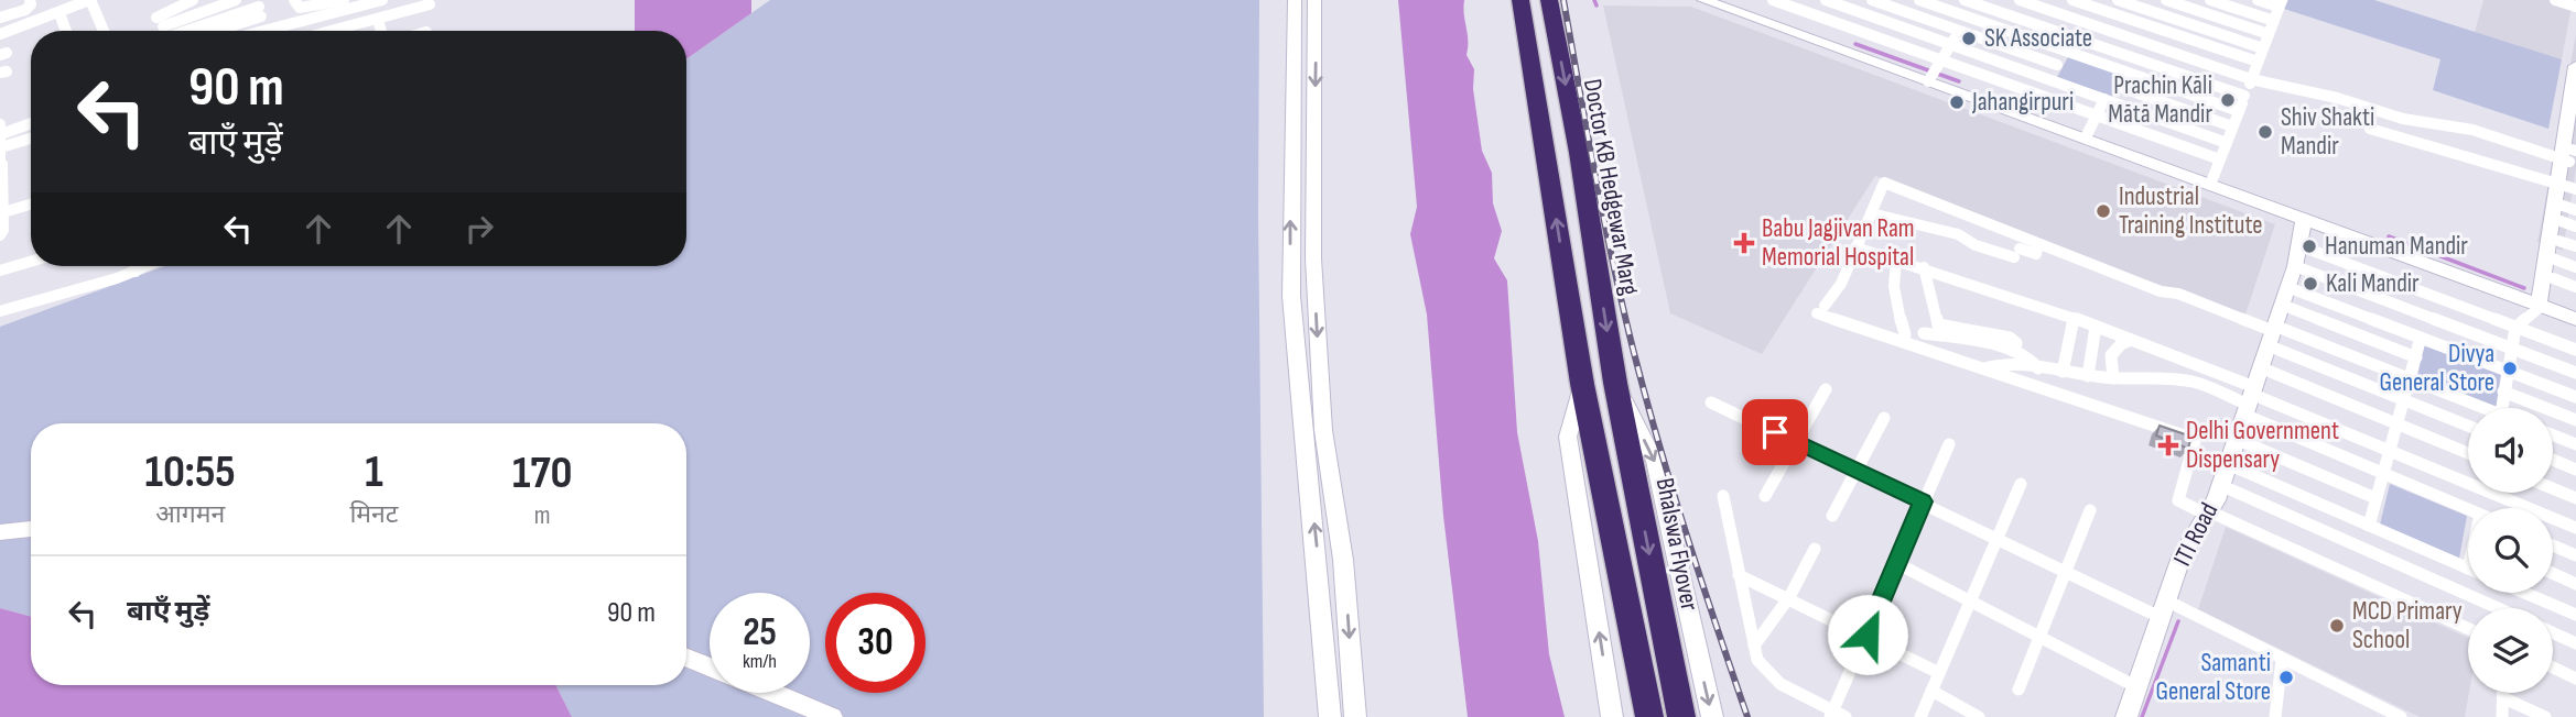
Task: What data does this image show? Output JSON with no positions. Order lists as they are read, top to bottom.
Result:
{
  "streets": {
    "highway": ["Doctor KB Hedgewar Marg", "Bhalswa Flyover"],
    "street": ["ITI Road"]
  },
  "crossings": [
    ["Doctor KB Hedgewar Marg", "Bhalswa Flyover"]
  ],
  "places": {
    "other": [
      "SK Associate",
      "Prachin Kāli Mātā Mandir",
      "Jahangirpuri",
      "Shiv Shakti Mandir",
      "Industrial Training Institute",
      "Hanuman Mandir",
      "Kali Mandir",
      "Divya General Store",
      "MCD Primary School",
      "Samanti General Store"
    ],
    "health": ["Babu Jagjivan Ram Memorial Hospital", "Delhi Government Dispensary"]
  },
  "page": {
    "turn": ["90 m", "बाएँ मुड़ें"],
    "eta": [
      "10:55",
      "आगमन",
      "1",
      "मिनट",
      "170",
      "m"
    ],
    "list": [
      {
        "name": "बाएँ मुड़ें",
        "value": "90 m"
      }
    ],
    "speed": "25 km/h",
    "limit": "30"
  }
}
